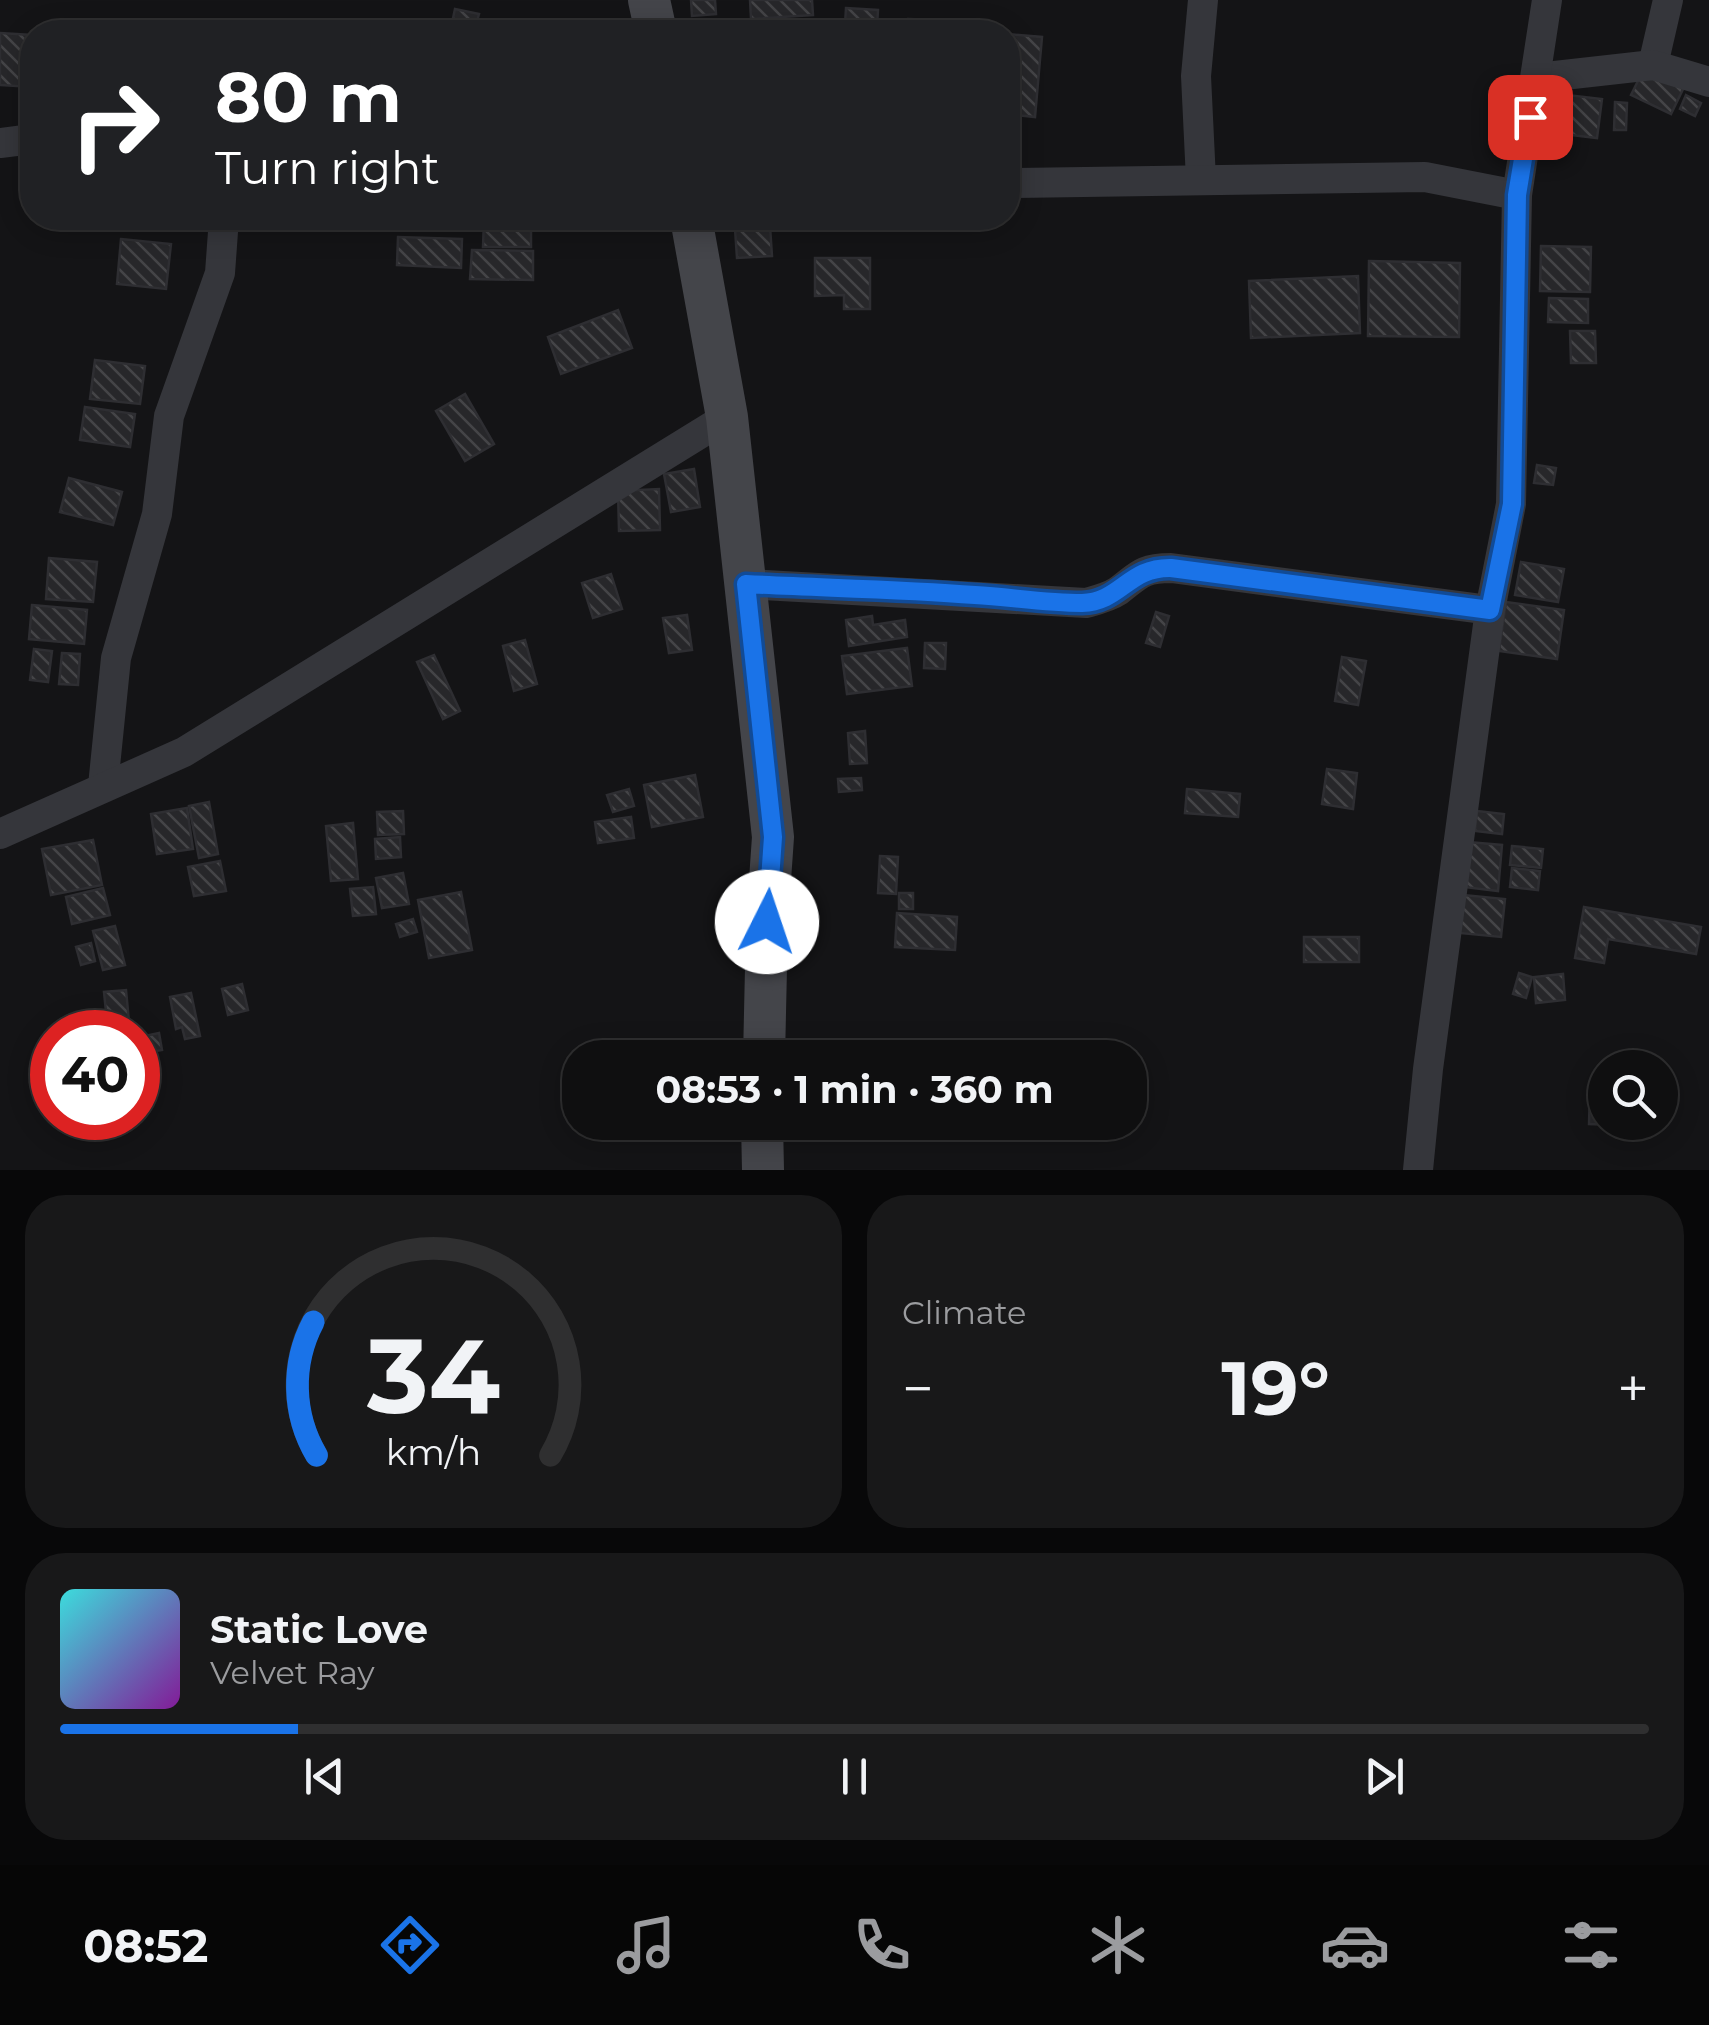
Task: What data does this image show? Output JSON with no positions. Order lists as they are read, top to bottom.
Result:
{
  "page": {
    "turn": ["80 m", "Turn right"],
    "limit": "40",
    "trip": "08:53 · 1 min · 360 m",
    "tile": "Climate",
    "heat": ["−", "19°", "+"],
    "song": ["Static Love", "Velvet Ray"],
    "tabs": "08:52",
    "gauge": ["34", "km/h"]
  }
}
